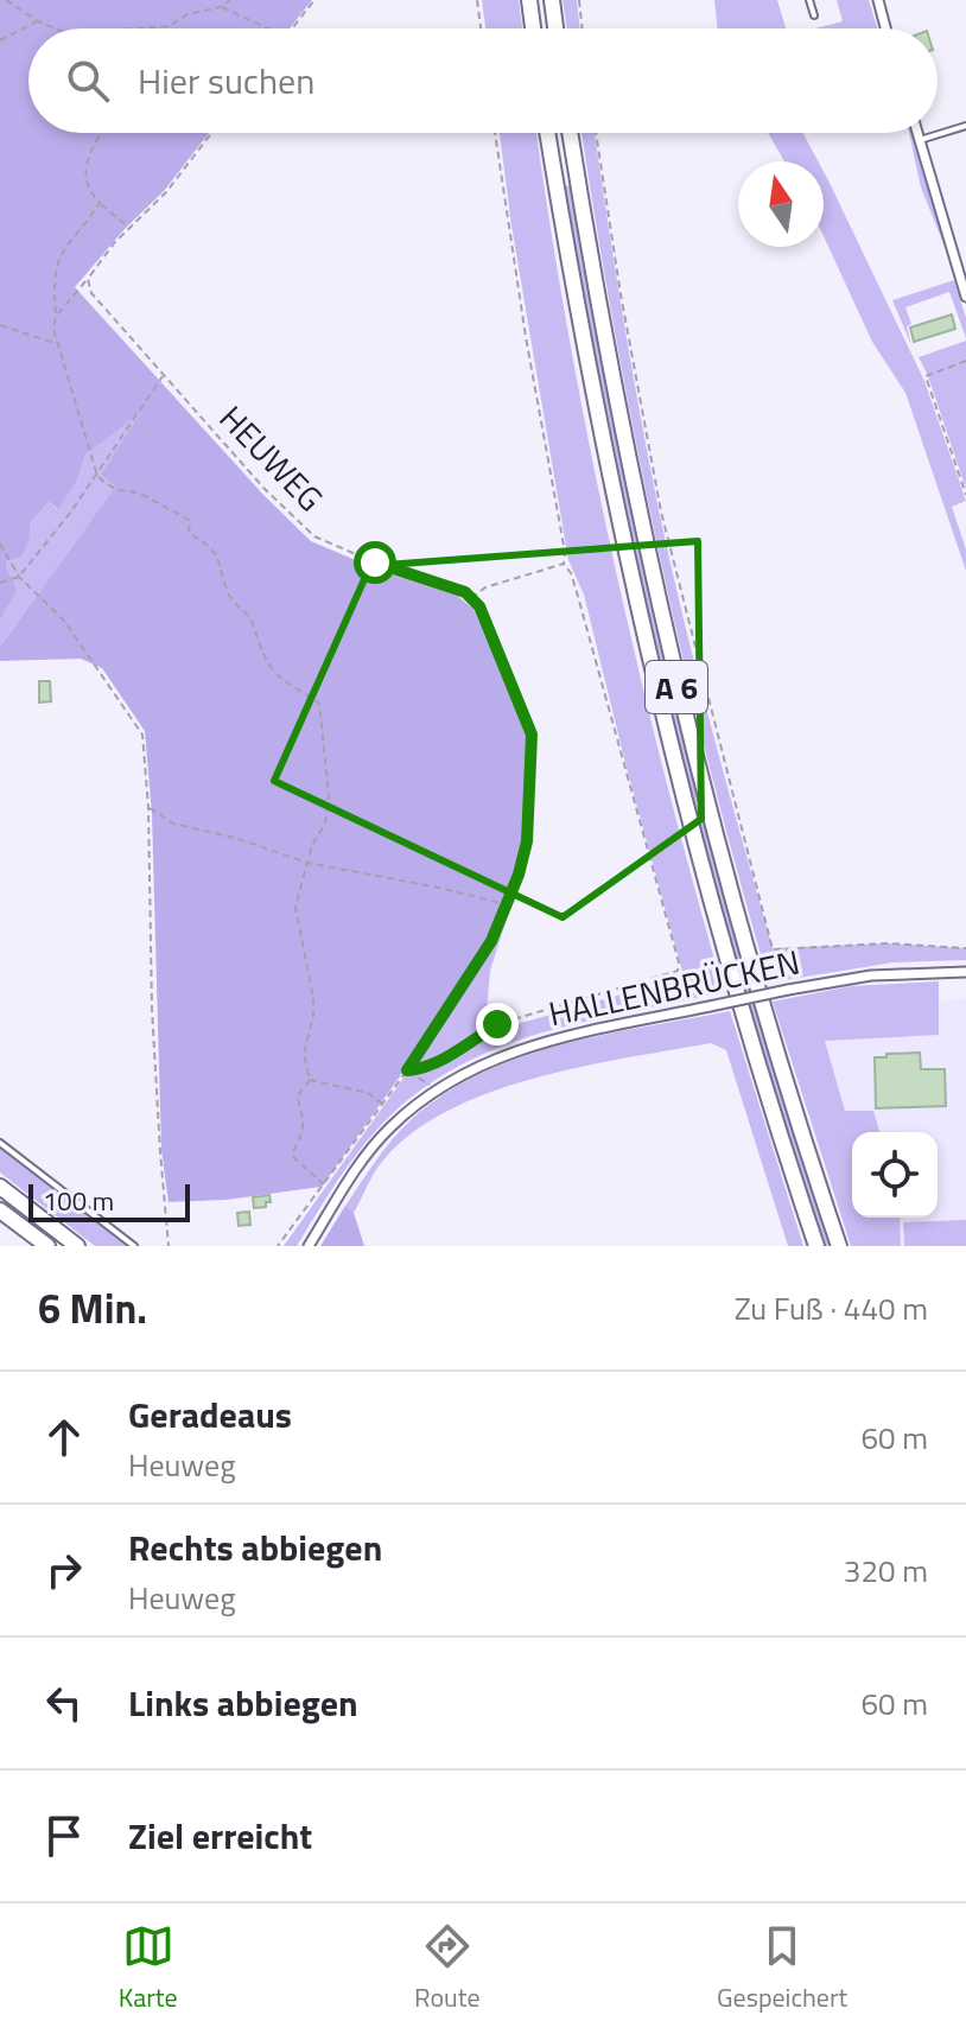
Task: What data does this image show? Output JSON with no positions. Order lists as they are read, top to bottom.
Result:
{
  "streets": {
    "highway": ["A 6"],
    "street": ["HALLENBRÜCKEN"],
    "path": ["HEUWEG"]
  },
  "scale_bar": "100 m",
  "north": "top",
  "page": {
    "search": "Hier suchen",
    "scale": "100 m",
    "heading": ["6 Min.", "Zu Fuß · 440 m"],
    "list": [
      ["Geradeaus", "Heuweg", "60 m"],
      ["Rechts abbiegen", "Heuweg", "320 m"],
      ["Links abbiegen", "60 m"],
      "Ziel erreicht"
    ],
    "nav": ["Karte", "Route", "Gespeichert"]
  }
}
